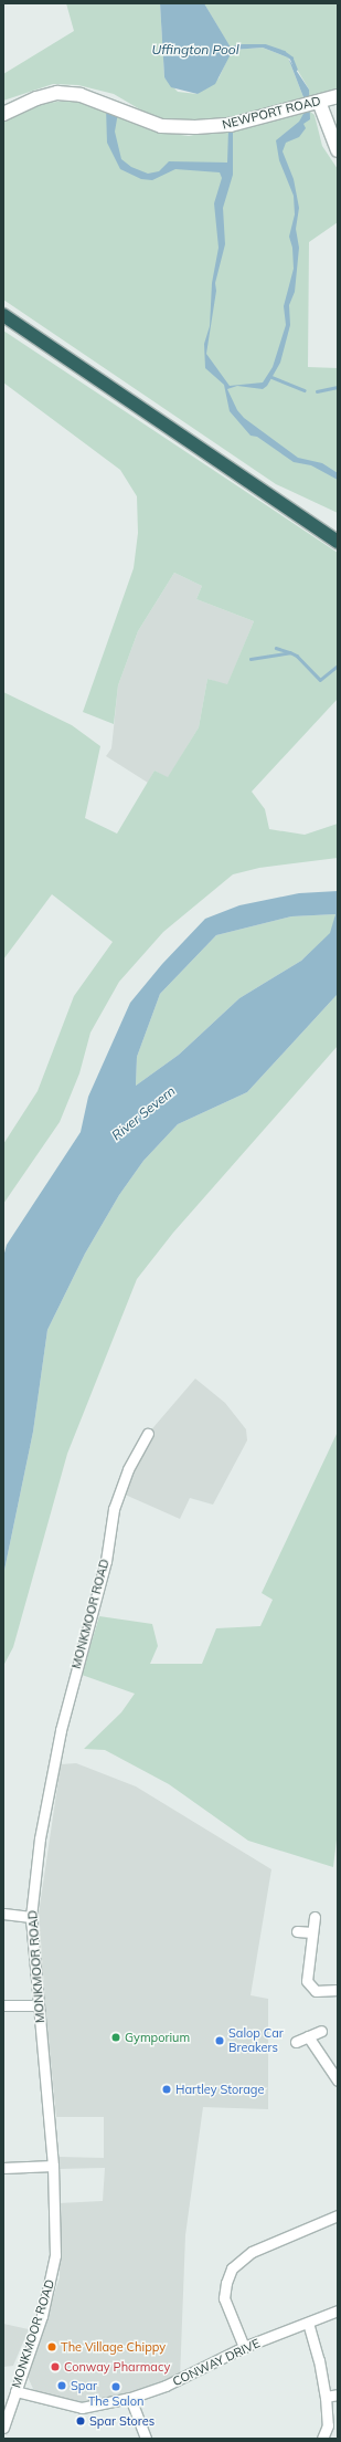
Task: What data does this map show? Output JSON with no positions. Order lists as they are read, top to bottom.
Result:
{
  "streets": {
    "main road": ["NEWPORT ROAD"],
    "street": ["MONKMOOR ROAD", "CONWAY DRIVE"]
  },
  "crossings": [
    ["MONKMOOR ROAD", "CONWAY DRIVE"]
  ],
  "water": ["Uffington Pool", "River Severn"],
  "places": [
    "Gymporium",
    "Salop Car Breakers",
    "Hartley Storage",
    "The Village Chippy",
    "Conway Pharmacy",
    "Spar",
    "The Salon",
    "Spar Stores"
  ]
}
